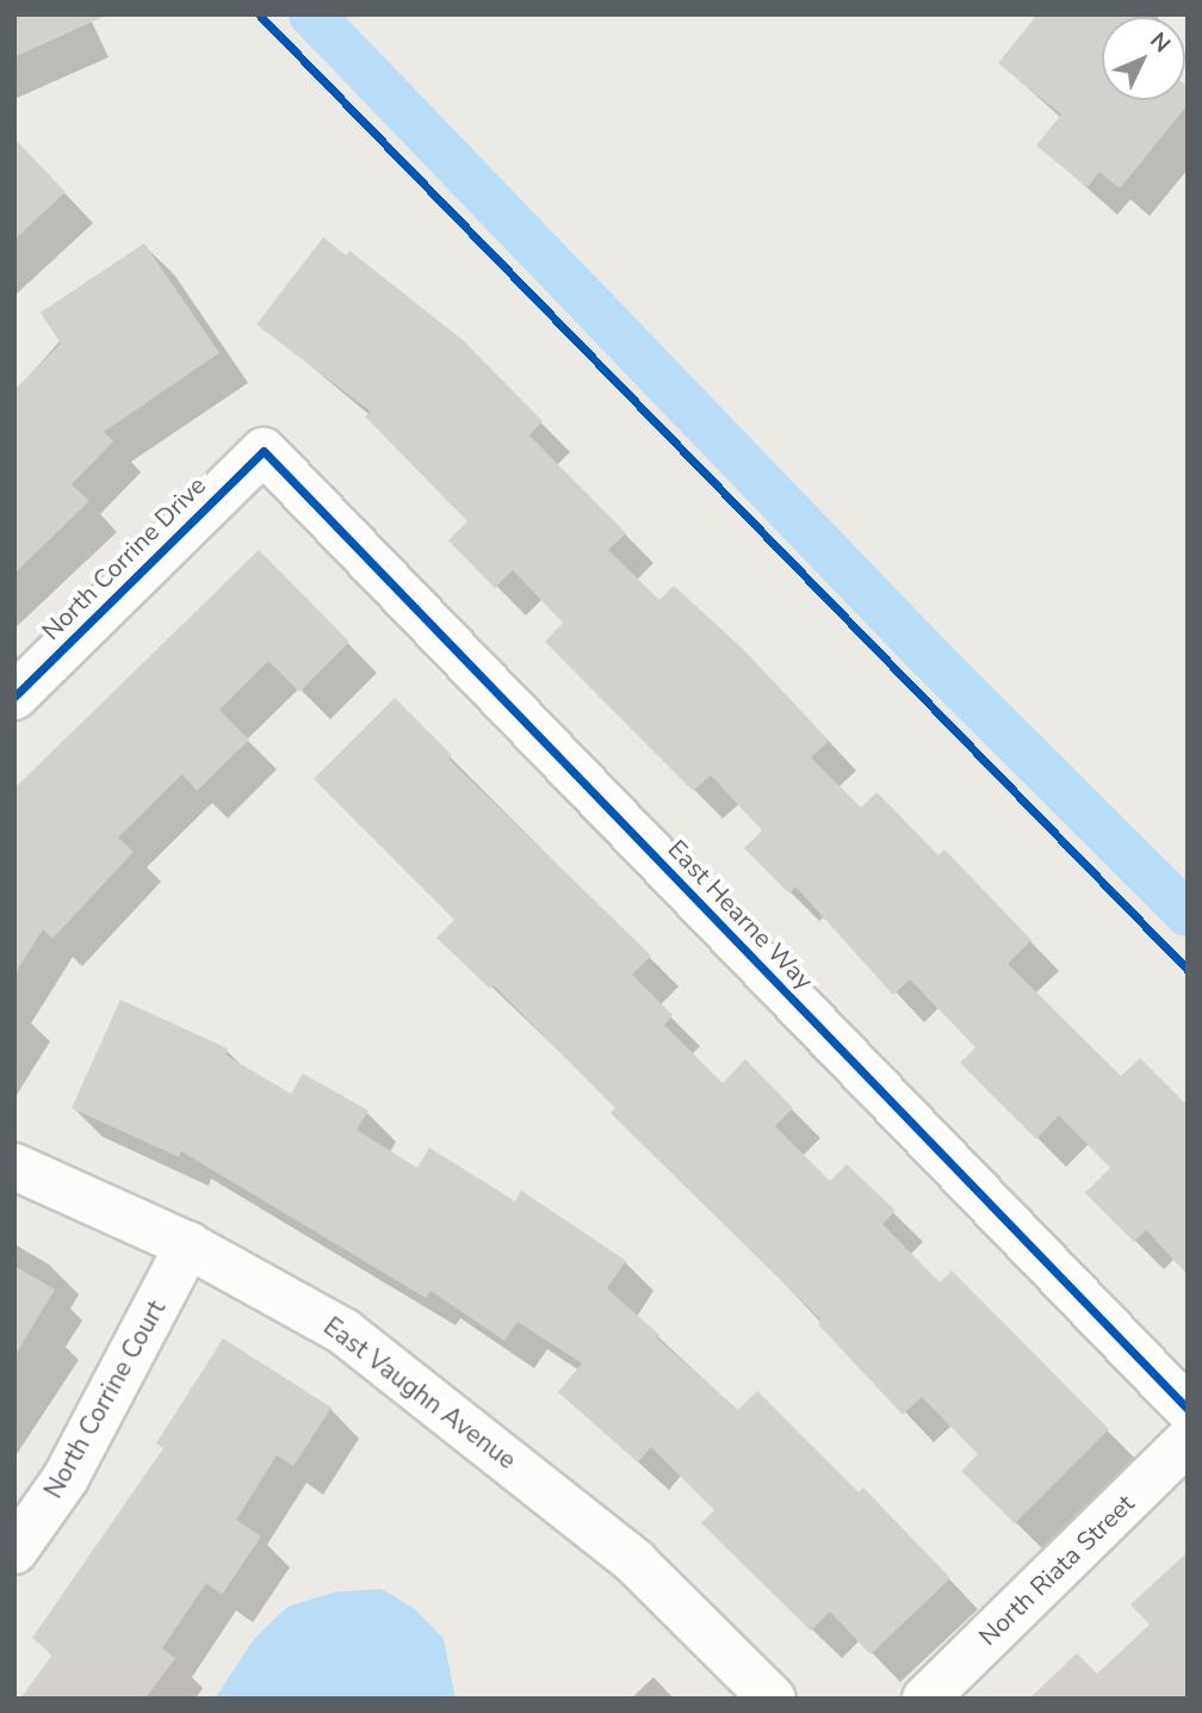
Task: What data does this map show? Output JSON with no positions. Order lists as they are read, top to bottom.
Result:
{
  "streets": {
    "street": [
      "North Corrine Drive",
      "East Hearne Way",
      "East Vaughn Avenue",
      "North Corrine Court",
      "North Riata Street"
    ]
  },
  "crossings": [
    ["North Corrine Drive", "East Hearne Way"],
    ["East Vaughn Avenue", "North Corrine Court"]
  ],
  "north": "top right"
}
